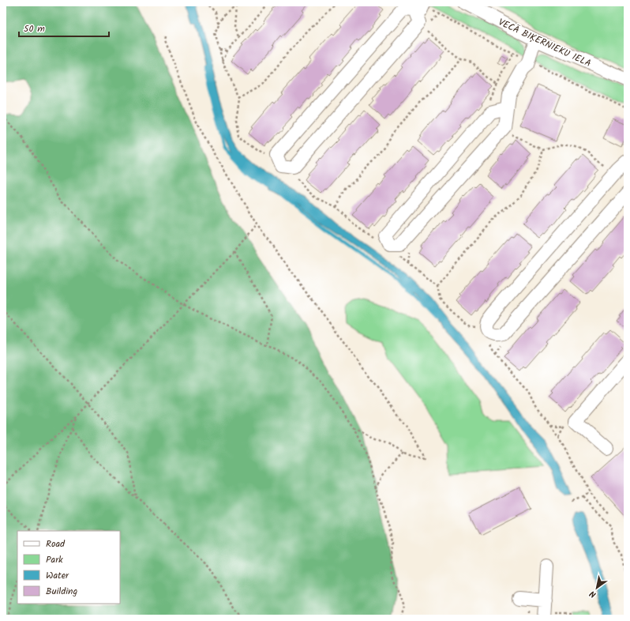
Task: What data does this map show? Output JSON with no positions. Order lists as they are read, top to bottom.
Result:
{
  "streets": {
    "street": ["VECĀ BIĶERNIEKU IELA"]
  },
  "legend": [
    "Road",
    "Park",
    "Water",
    "Building"
  ],
  "scale_bar": "50 m",
  "north": "bottom left"
}
